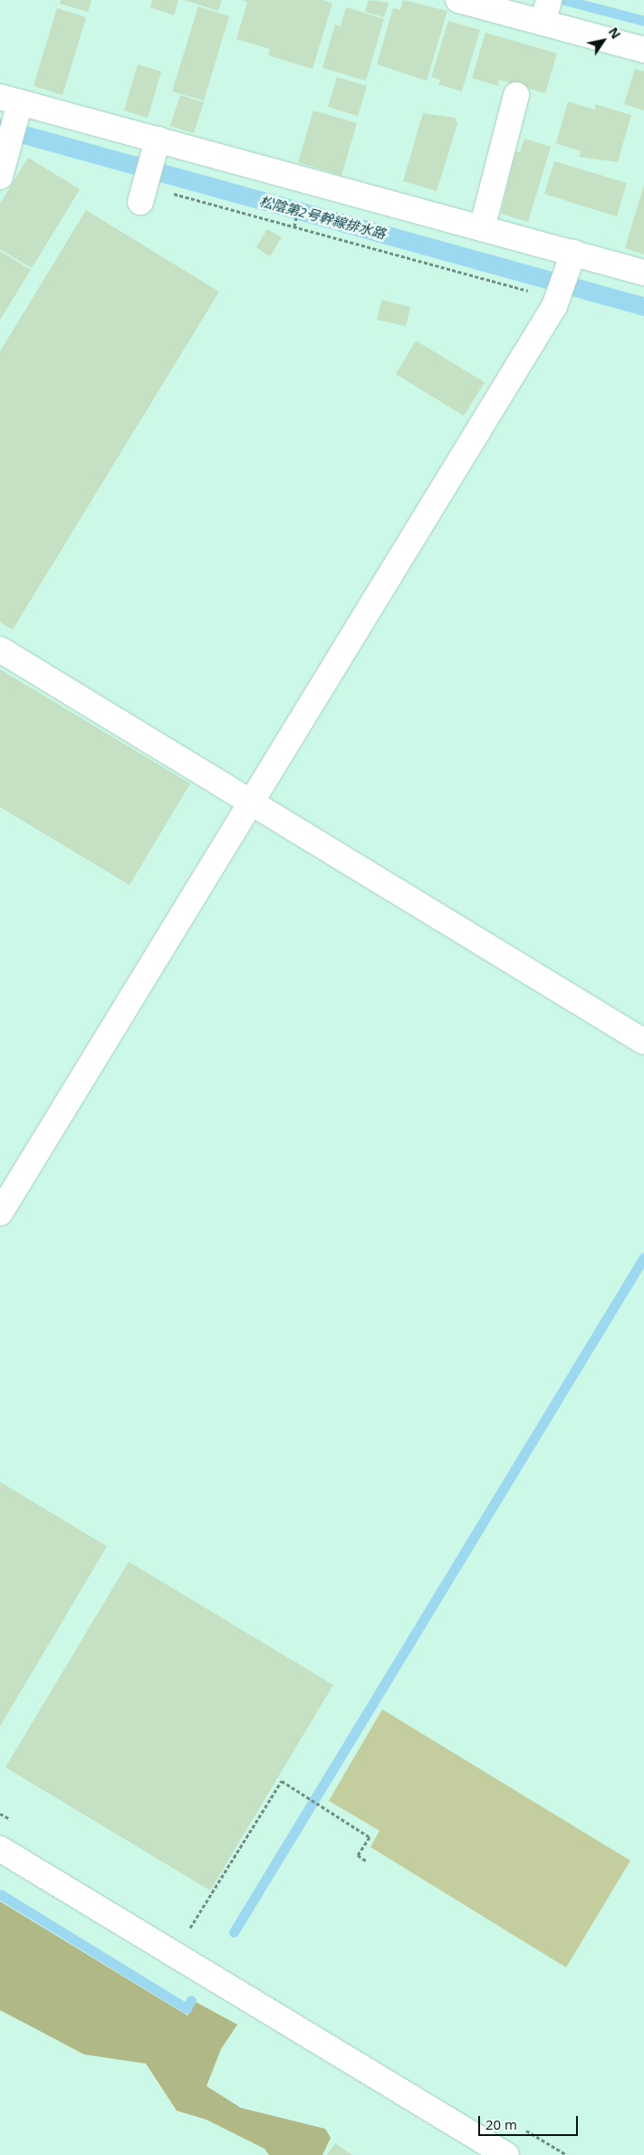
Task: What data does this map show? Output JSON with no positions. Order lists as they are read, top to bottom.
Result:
{
  "water": ["松陰第2号幹線排水路"],
  "scale_bar": "20 m",
  "north": "top right"
}
